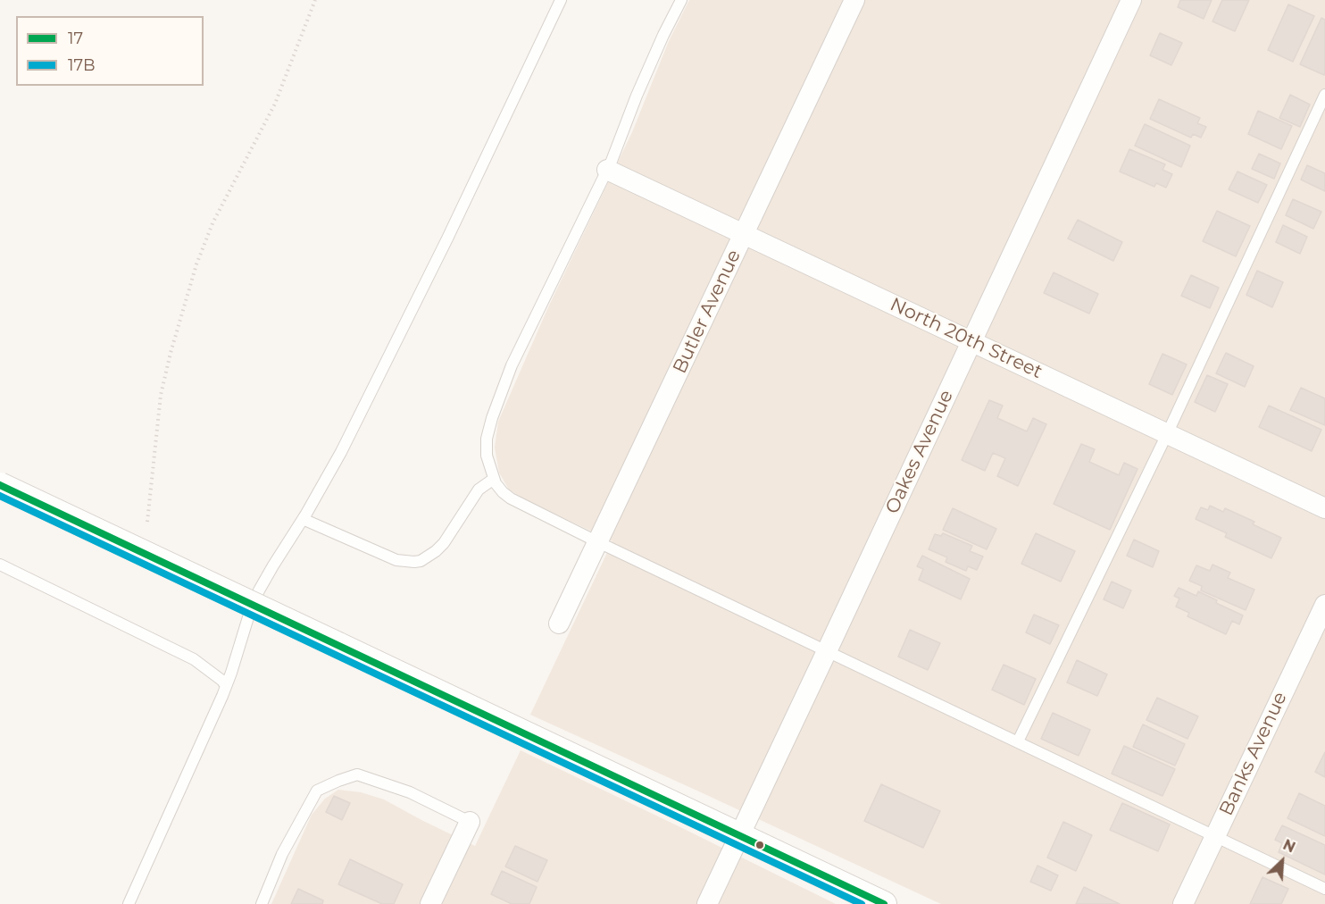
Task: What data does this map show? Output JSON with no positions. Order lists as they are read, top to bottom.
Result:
{
  "streets": {
    "street": [
      "Butler Avenue",
      "North 20th Street",
      "Oakes Avenue",
      "Banks Avenue"
    ]
  },
  "crossings": [
    ["Butler Avenue", "North 20th Street"],
    ["North 20th Street", "Oakes Avenue"]
  ],
  "lines": ["transit line 17", "transit line 17B"],
  "legend": ["17", "17B"],
  "north": "top right"
}
